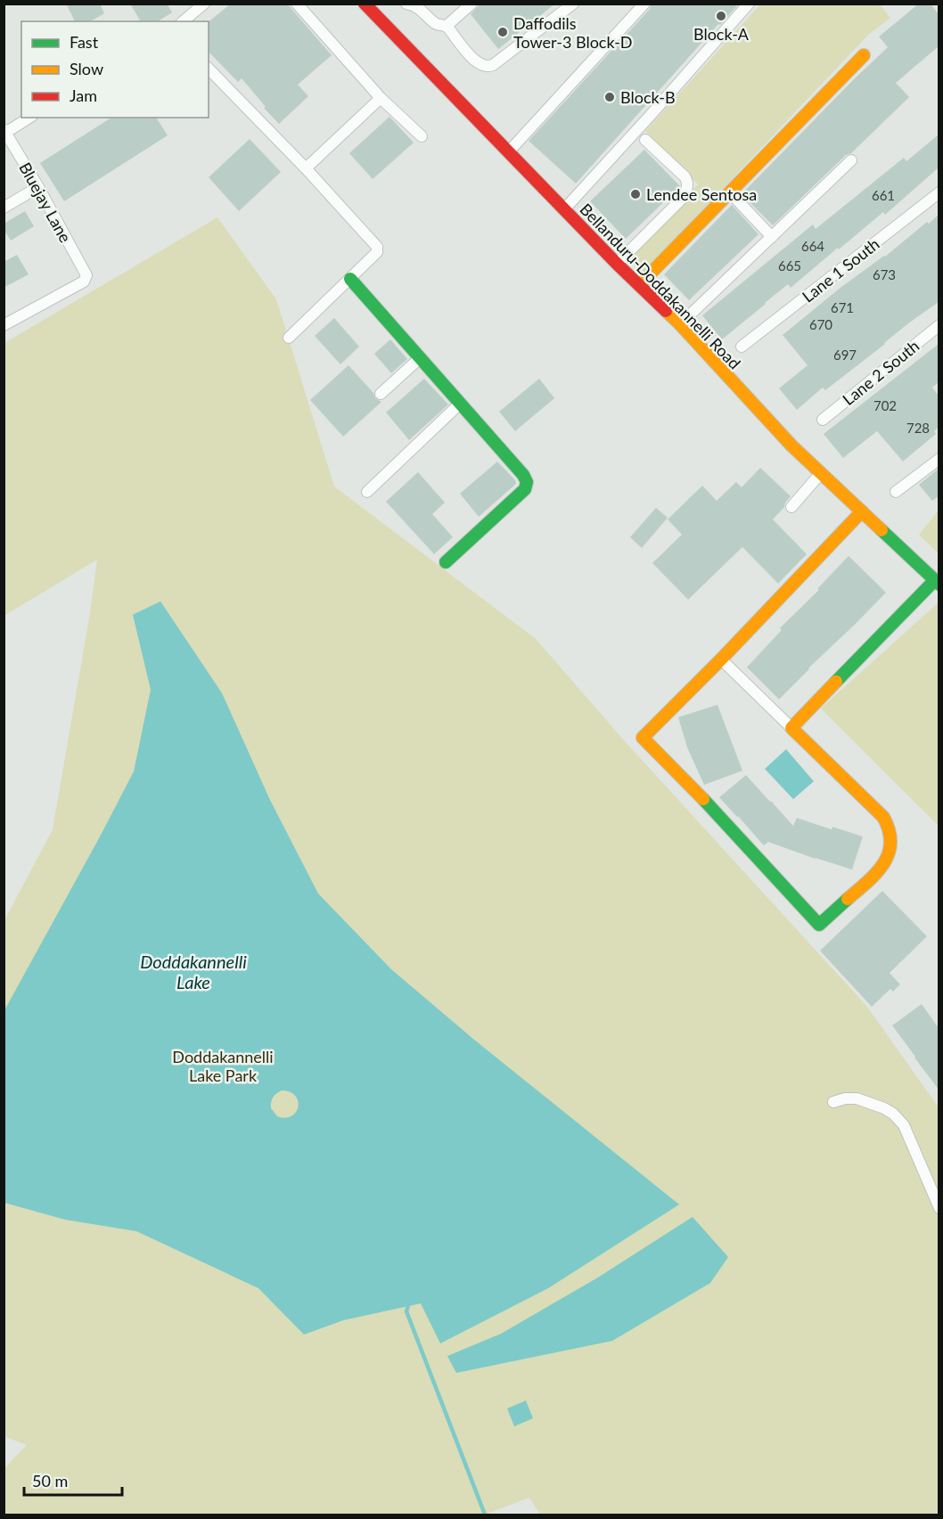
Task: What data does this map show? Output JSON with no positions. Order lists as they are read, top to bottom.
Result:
{
  "streets": {
    "street": [
      "Bluejay Lane",
      "Lane 1 South",
      "Bellanduru-Doddakannelli Road",
      "Lane 2 South"
    ]
  },
  "water": ["Doddakannelli Lake"],
  "parks": ["Doddakannelli Lake Park"],
  "places": [
    "Block-A",
    "Daffodils Tower-3 Block-D",
    "Block-B",
    "Lendee Sentosa"
  ],
  "house_numbers": [
    "661",
    "664",
    "665",
    "673",
    "671",
    "670",
    "697",
    "702",
    "728"
  ],
  "legend": ["Fast", "Slow", "Jam"],
  "scale_bar": "50 m"
}
